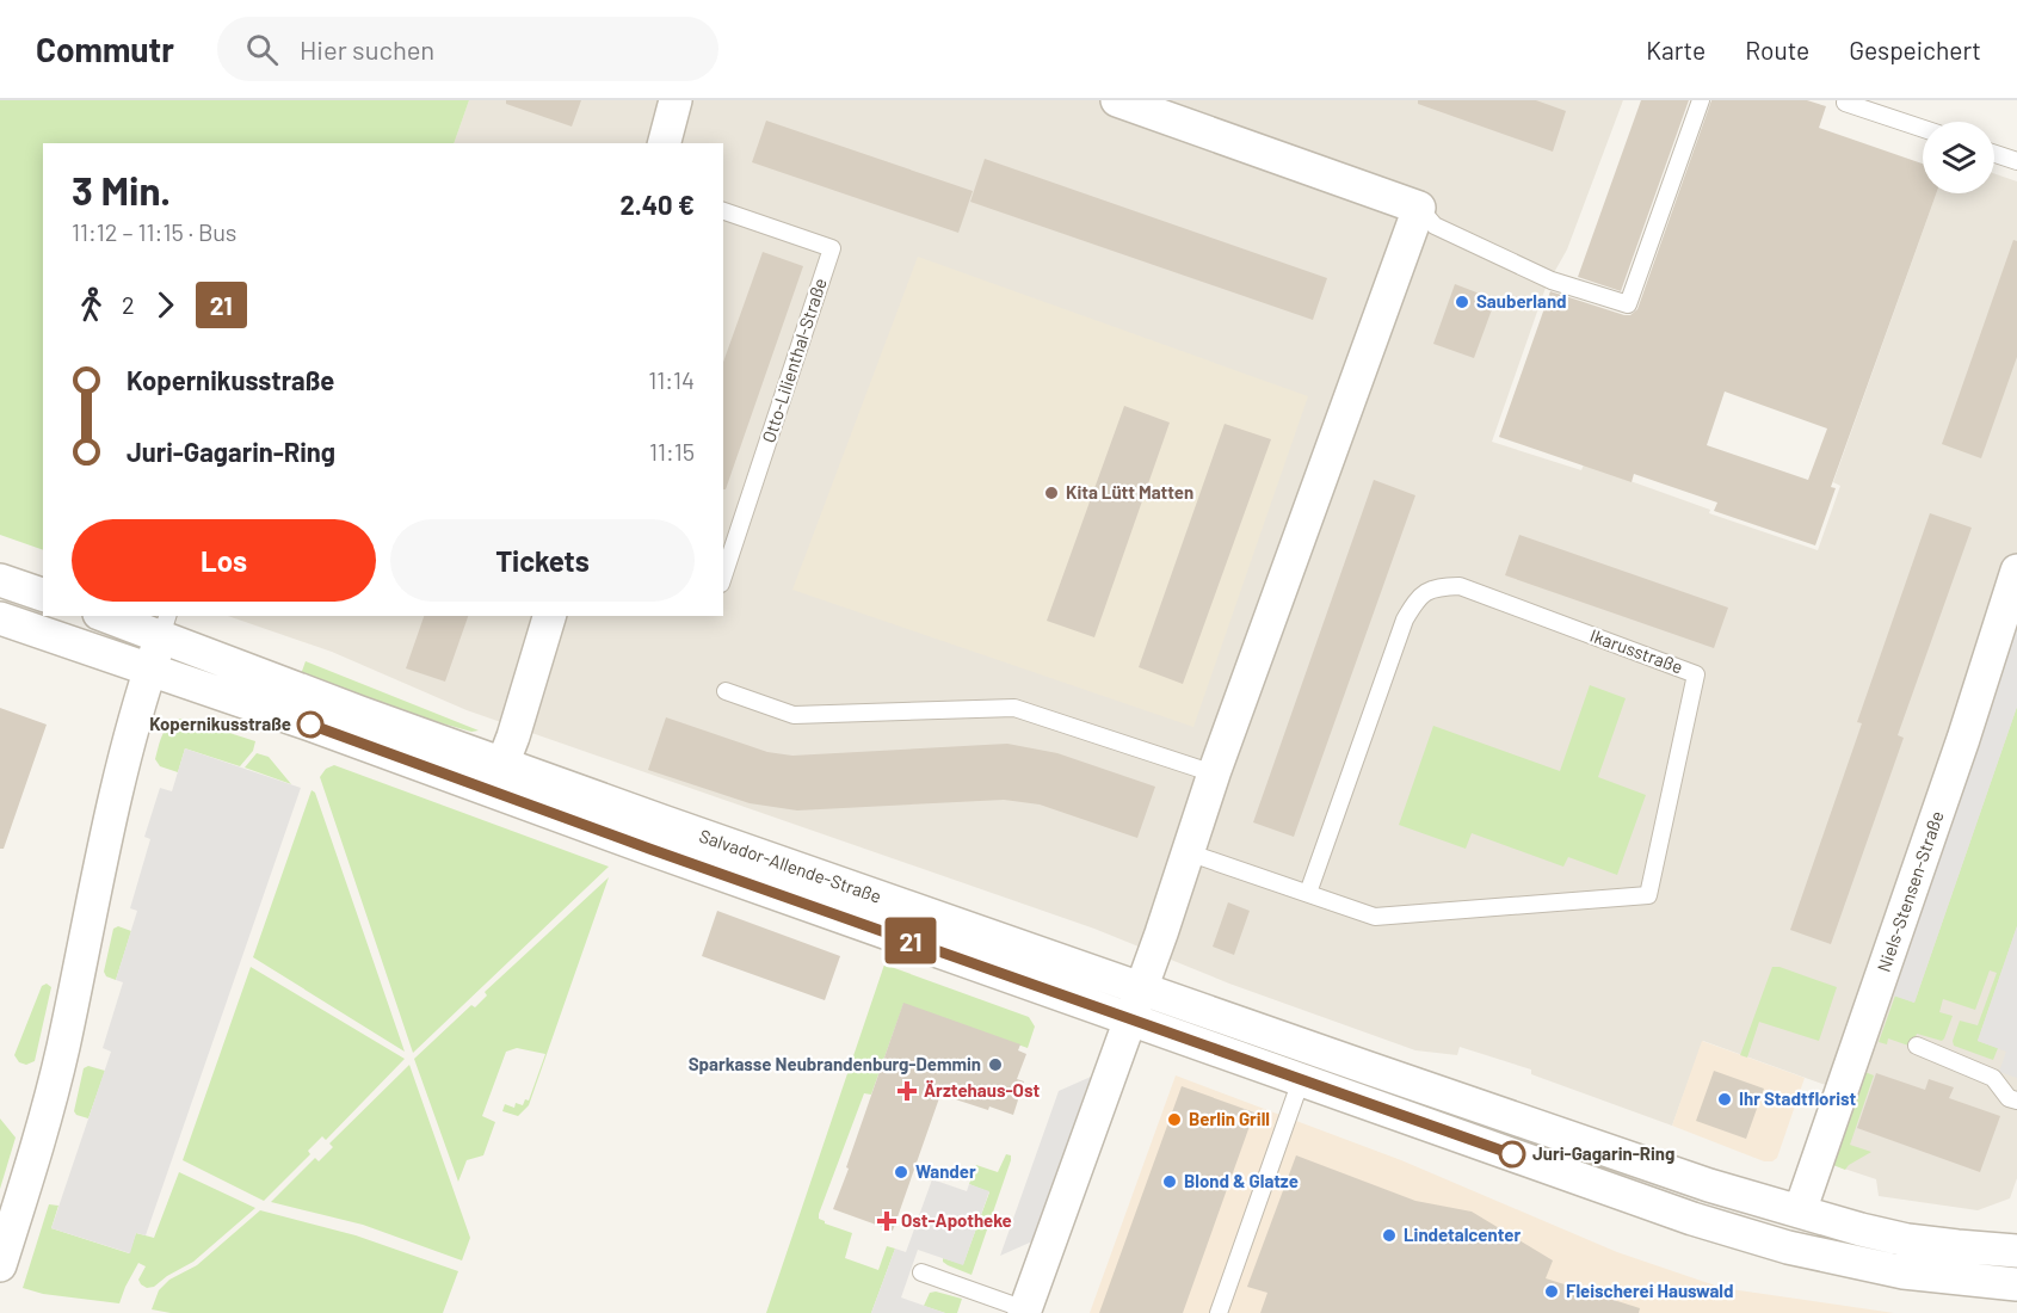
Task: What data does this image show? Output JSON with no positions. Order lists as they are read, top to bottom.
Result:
{
  "streets": {
    "street": ["Salvador-Allende-Straße", "Niels-Stensen-Straße"],
    "lane": ["Otto-Lilienthal-Straße", "Ikarusstraße"]
  },
  "places": {
    "other": [
      "Sauberland",
      "Kita Lütt Matten",
      "Kopernikusstraße",
      "Sparkasse Neubrandenburg-Demmin",
      "Ihr Stadtflorist",
      "Berlin Grill",
      "Juri-Gagarin-Ring",
      "Wander",
      "Blond & Glatze",
      "Lindetalcenter",
      "Fleischerei Hauswald"
    ],
    "health": ["Ärztehaus-Ost", "Ost-Apotheke"]
  },
  "lines": ["bus line 21"],
  "page": {
    "header": "Commutr",
    "search": "Hier suchen",
    "nav": ["Karte", "Route", "Gespeichert"],
    "on_map": "21",
    "heading": ["3 Min.", "11:12 – 11:15 · Bus", "2.40 €"],
    "legs": ["2", "21"],
    "list": [
      {
        "name": "Kopernikusstraße",
        "value": "11:14"
      },
      {
        "name": "Juri-Gagarin-Ring",
        "value": "11:15"
      }
    ],
    "buttons": ["Los", "Tickets"]
  }
}
